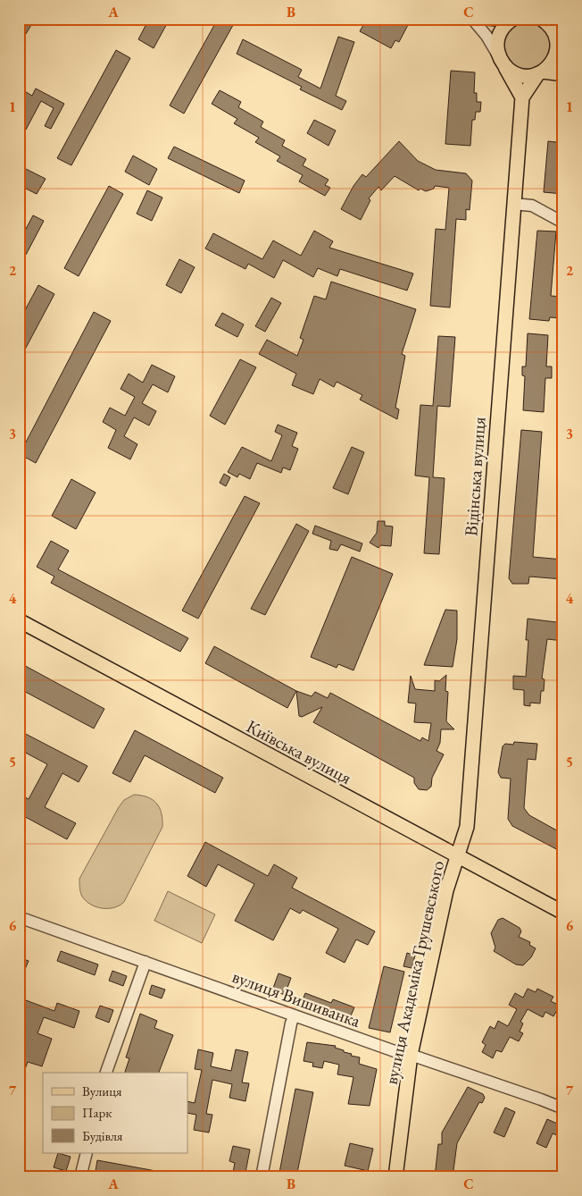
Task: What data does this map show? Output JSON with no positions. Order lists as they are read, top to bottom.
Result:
{
  "streets": {
    "main road": ["Відінська вулиця", "Київська вулиця", "вулиця Академіка Грушевського"],
    "street": ["вулиця Вишиванка"]
  },
  "crossings": [
    ["Відінська вулиця", "Київська вулиця"],
    ["Відінська вулиця", "вулиця Академіка Грушевського"],
    ["Київська вулиця", "вулиця Академіка Грушевського"],
    ["вулиця Академіка Грушевського", "вулиця Вишиванка"]
  ],
  "legend": ["Вулиця", "Парк", "Будівля"],
  "grid": {
    "columns": ["A", "B", "C"],
    "rows": [
      "1",
      "2",
      "3",
      "4",
      "5",
      "6",
      "7"
    ]
  }
}
